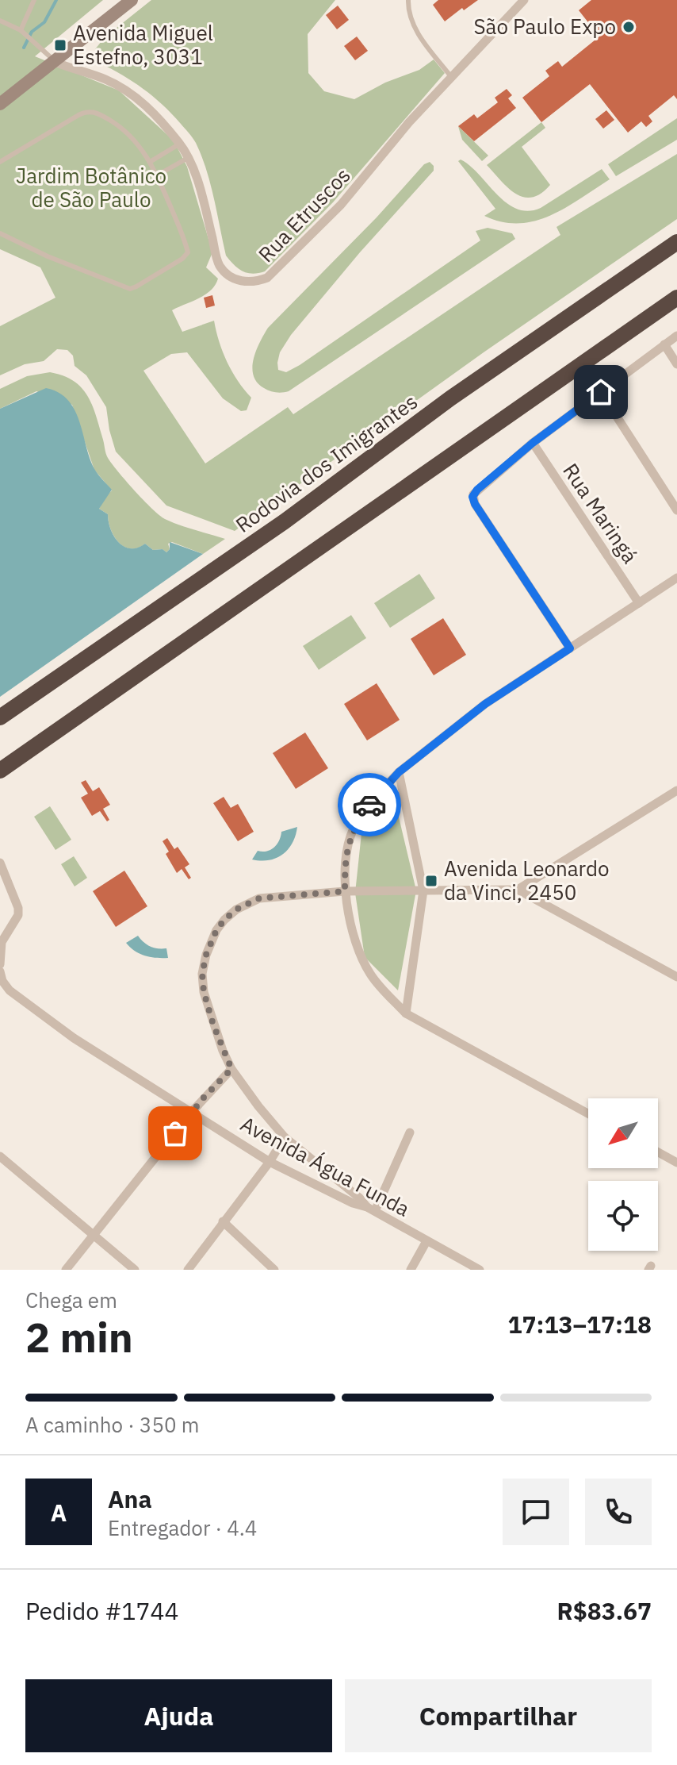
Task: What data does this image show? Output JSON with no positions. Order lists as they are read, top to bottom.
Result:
{
  "streets": {
    "highway": ["Rodovia dos Imigrantes"],
    "street": ["Rua Etruscos", "Rua Maringá", "Avenida Água Funda"]
  },
  "parks": ["Jardim Botânico de São Paulo"],
  "places": {
    "other": ["São Paulo Expo"],
    "transit": ["Avenida Miguel Estefno, 3031", "Avenida Leonardo da Vinci, 2450"]
  },
  "north": "bottom left",
  "page": {
    "heading": ["2 min", "Chega em", "17:13–17:18"],
    "panel": [
      "Ana",
      "Entregador · 4.4",
      "Pedido #1744",
      "R$83.67"
    ],
    "bar": "A caminho · 350 m",
    "round": "A",
    "buttons": ["Ajuda", "Compartilhar"]
  }
}
